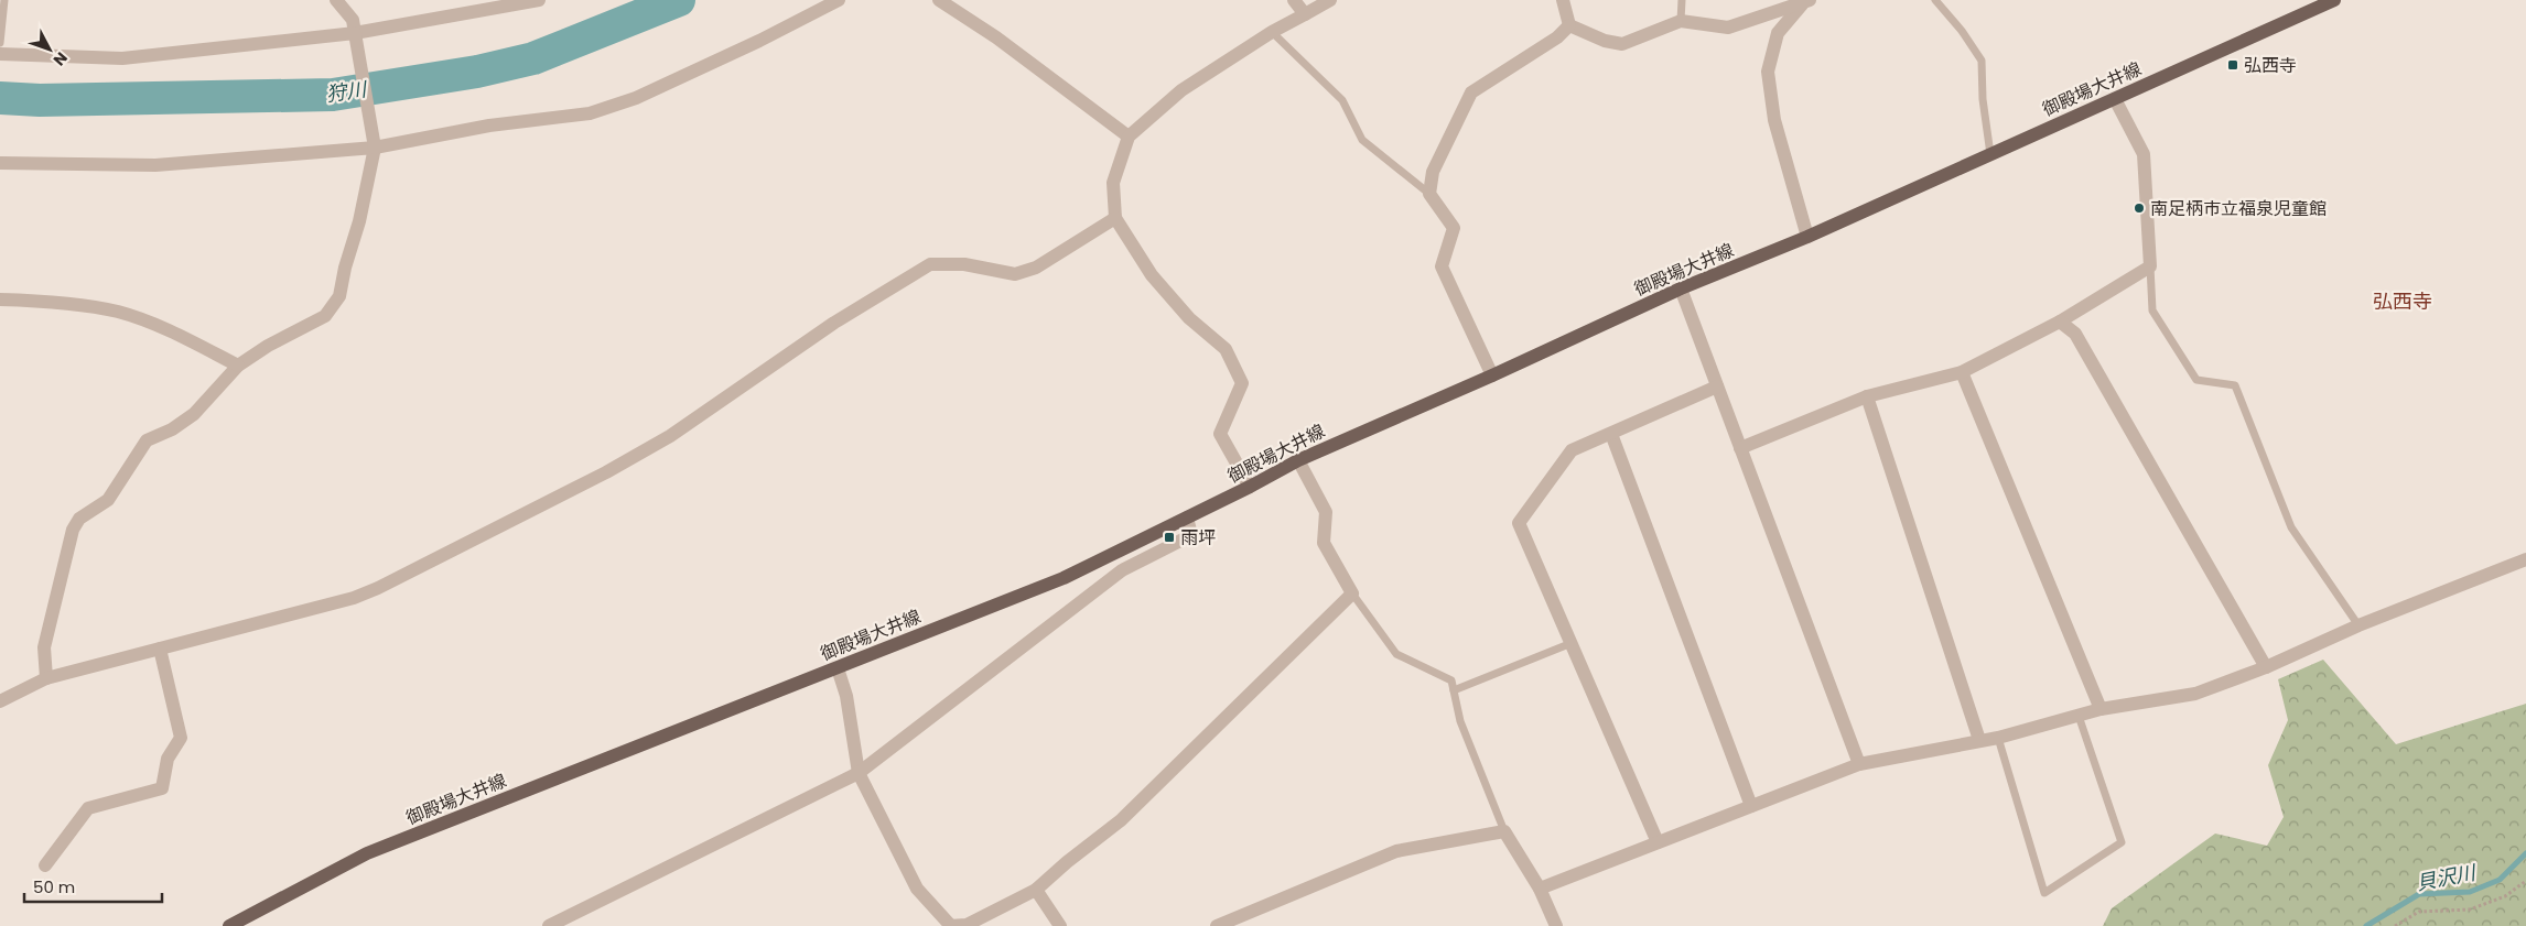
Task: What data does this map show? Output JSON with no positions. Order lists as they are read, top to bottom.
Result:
{
  "streets": {
    "main road": ["御殿場大井線"]
  },
  "districts": ["弘西寺"],
  "water": ["狩川", "貝沢川"],
  "places": {
    "transit": ["弘西寺", "雨坪"],
    "other": ["南足柄市立福泉児童館"]
  },
  "scale_bar": "50 m",
  "north": "bottom right"
}
